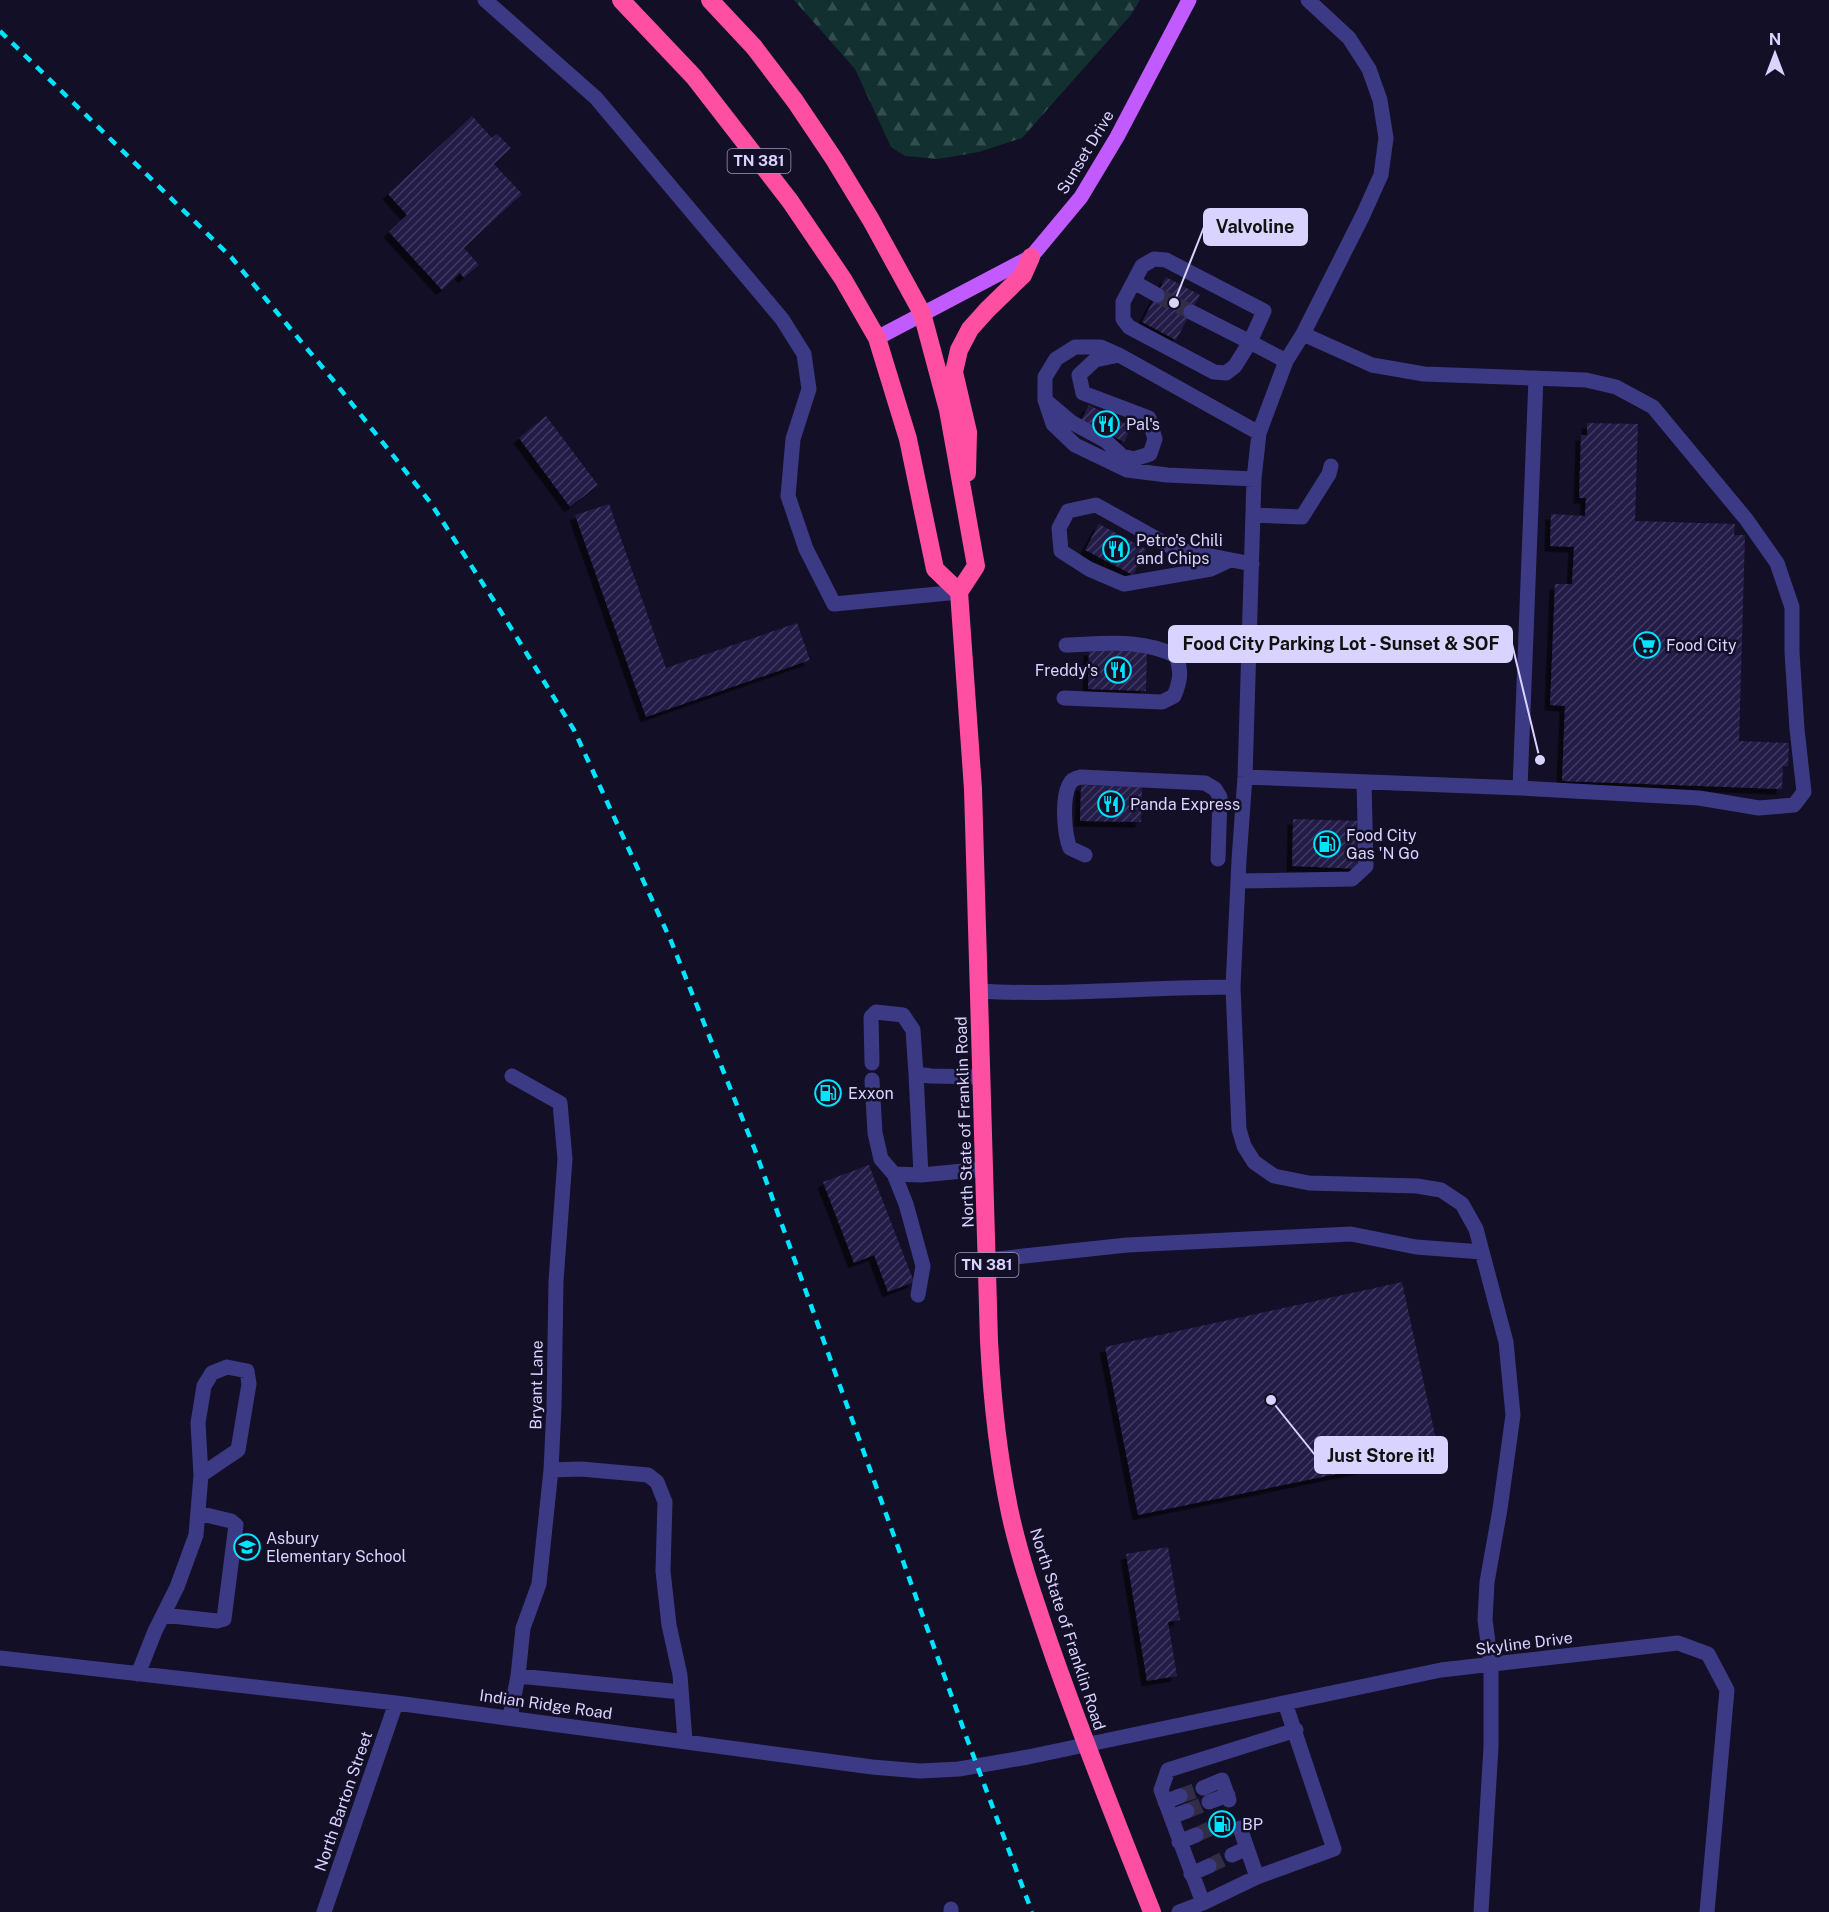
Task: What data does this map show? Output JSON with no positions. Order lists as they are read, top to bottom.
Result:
{
  "streets": {
    "highway": ["TN 381", "North State of Franklin Road"],
    "main road": ["Sunset Drive"],
    "street": [
      "Bryant Lane",
      "Skyline Drive",
      "Indian Ridge Road",
      "North Barton Street"
    ]
  },
  "crossings": [
    ["Sunset Drive", "TN 381"],
    ["TN 381", "North State of Franklin Road"],
    ["North State of Franklin Road", "Skyline Drive"],
    ["North State of Franklin Road", "Indian Ridge Road"],
    ["Bryant Lane", "Indian Ridge Road"],
    ["Skyline Drive", "Indian Ridge Road"],
    ["Indian Ridge Road", "North Barton Street"]
  ],
  "places": {
    "other": ["Valvoline", "Food City Parking Lot - Sunset & SOF", "Just Store it!"],
    "restaurant": [
      "Pal's",
      "Petro's Chili and Chips",
      "Freddy's",
      "Panda Express"
    ],
    "supermarket": ["Food City"],
    "fuel station": ["Food City Gas 'N Go", "Exxon", "BP"],
    "school or university": ["Asbury Elementary School"]
  },
  "north": "top"
}
